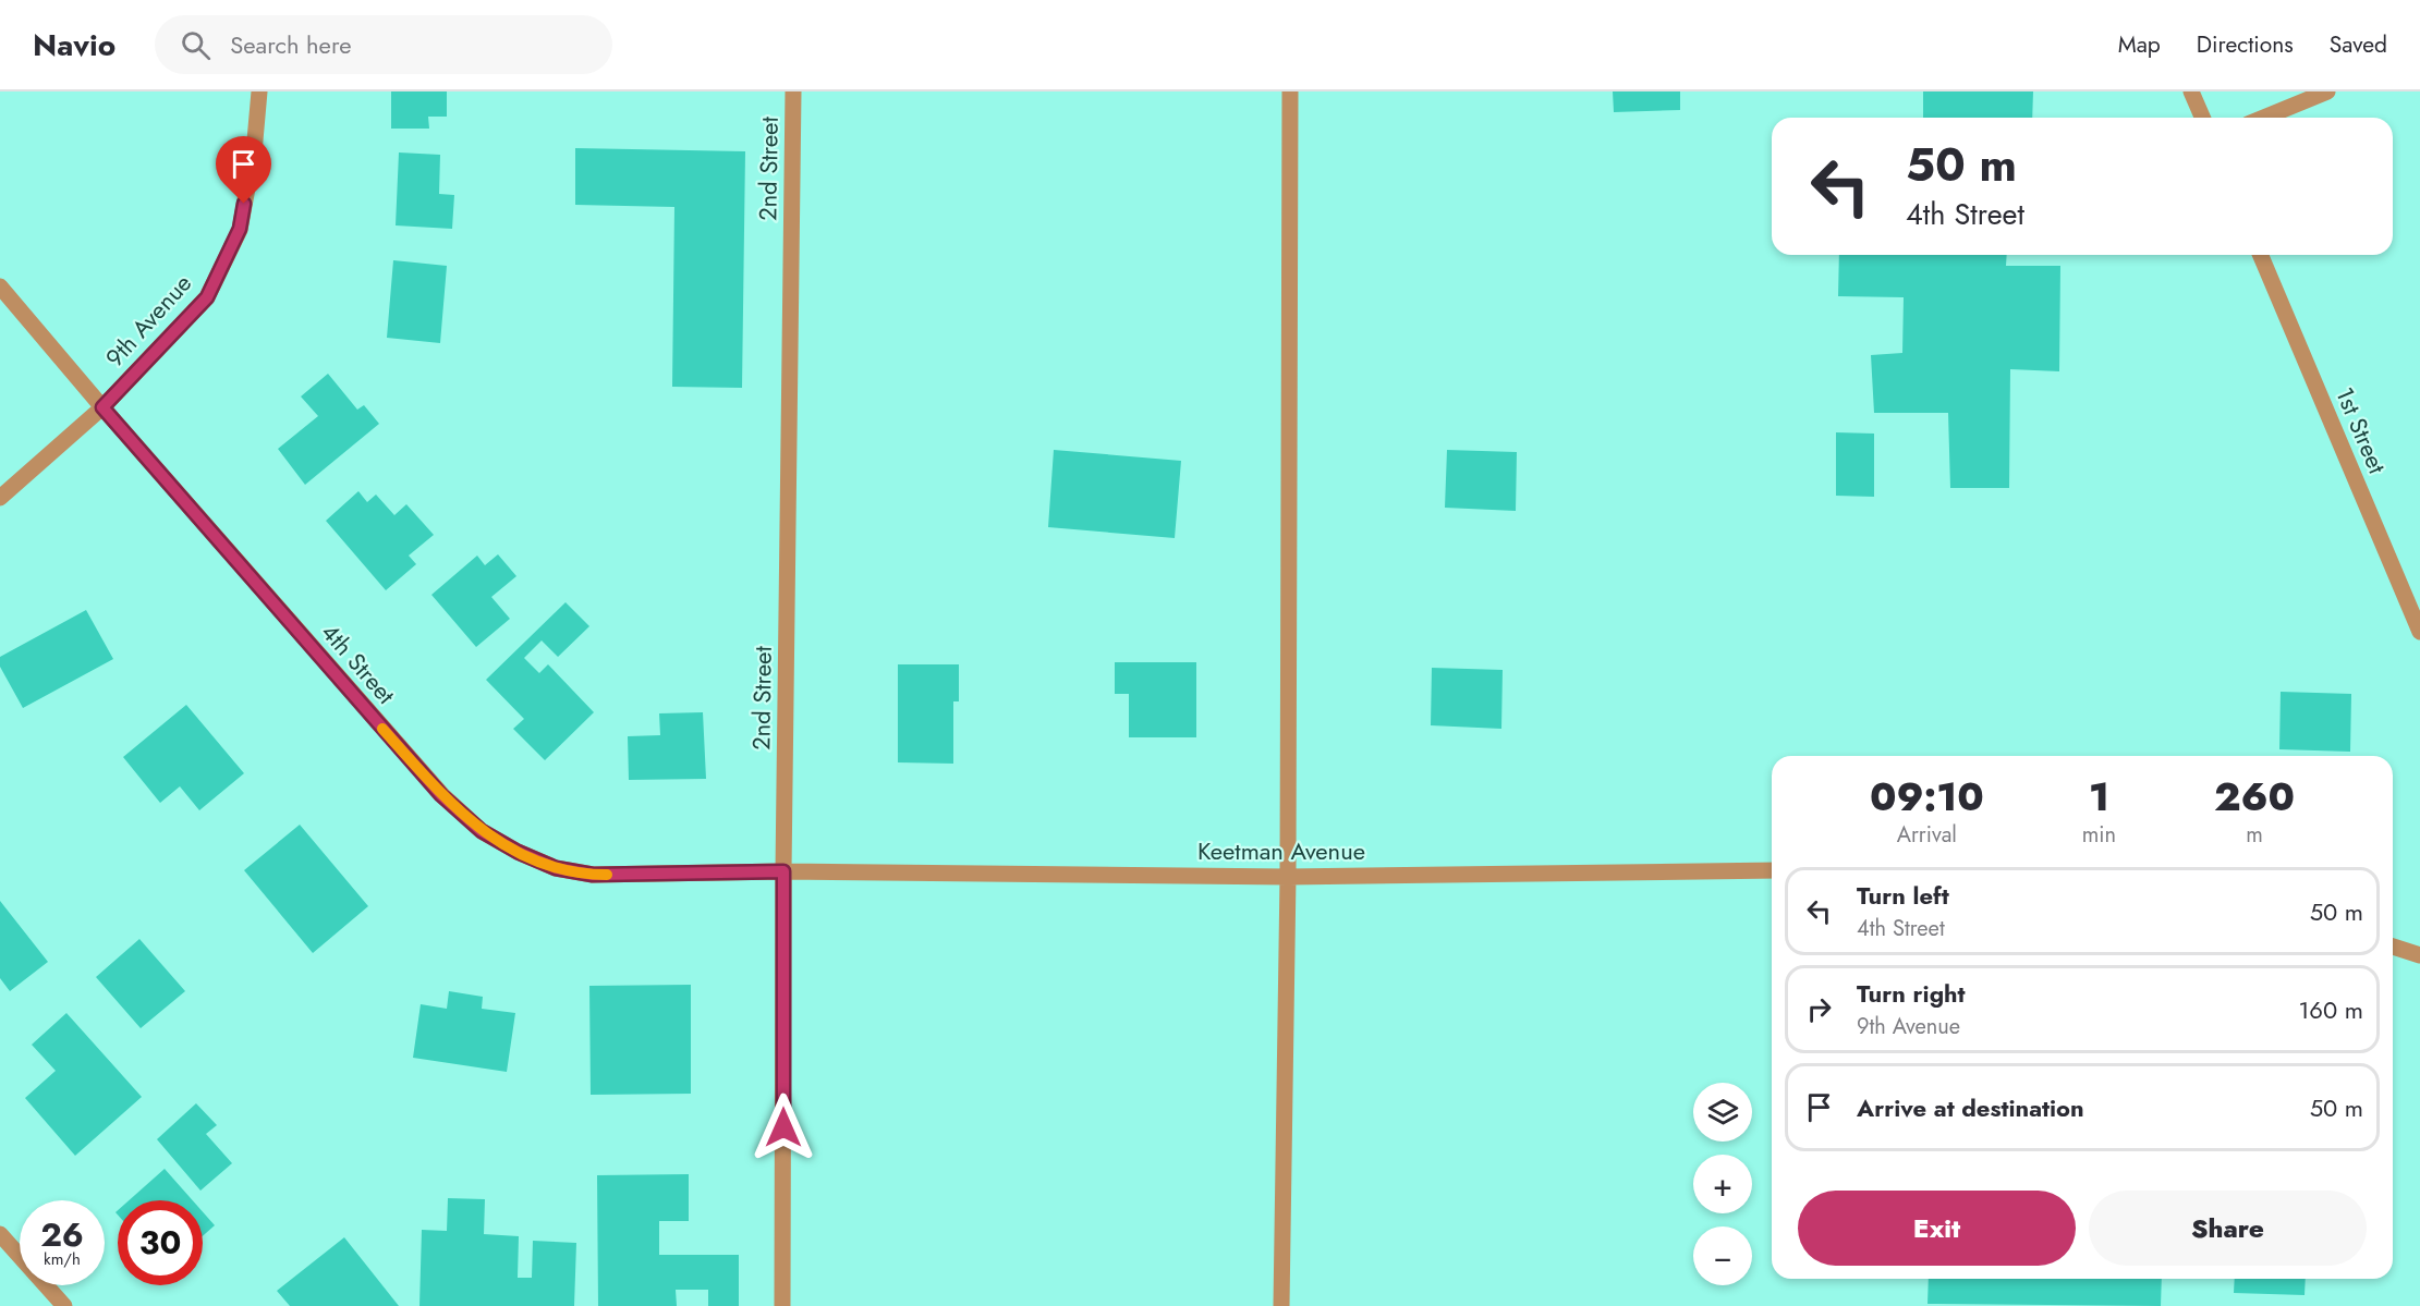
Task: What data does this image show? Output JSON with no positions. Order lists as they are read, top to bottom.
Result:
{
  "streets": {
    "street": [
      "2nd Street",
      "9th Avenue",
      "1st Street",
      "4th Street",
      "Keetman Avenue"
    ]
  },
  "crossings": [
    ["2nd Street", "4th Street"],
    ["2nd Street", "Keetman Avenue"],
    ["9th Avenue", "4th Street"],
    ["4th Street", "Keetman Avenue"]
  ],
  "page": {
    "header": "Navio",
    "search": "Search here",
    "nav": ["Map", "Directions", "Saved"],
    "turn": ["50 m", "4th Street"],
    "eta": [
      "09:10",
      "Arrival",
      "1",
      "min",
      "260",
      "m"
    ],
    "list": [
      {
        "name": "Turn left",
        "note": "4th Street",
        "value": "50 m"
      },
      {
        "name": "Turn right",
        "note": "9th Avenue",
        "value": "160 m"
      },
      {
        "name": "Arrive at destination",
        "value": "50 m"
      }
    ],
    "map_buttons": ["+", "−"],
    "buttons": ["Exit", "Share"],
    "speed": "26 km/h",
    "limit": "30"
  }
}
